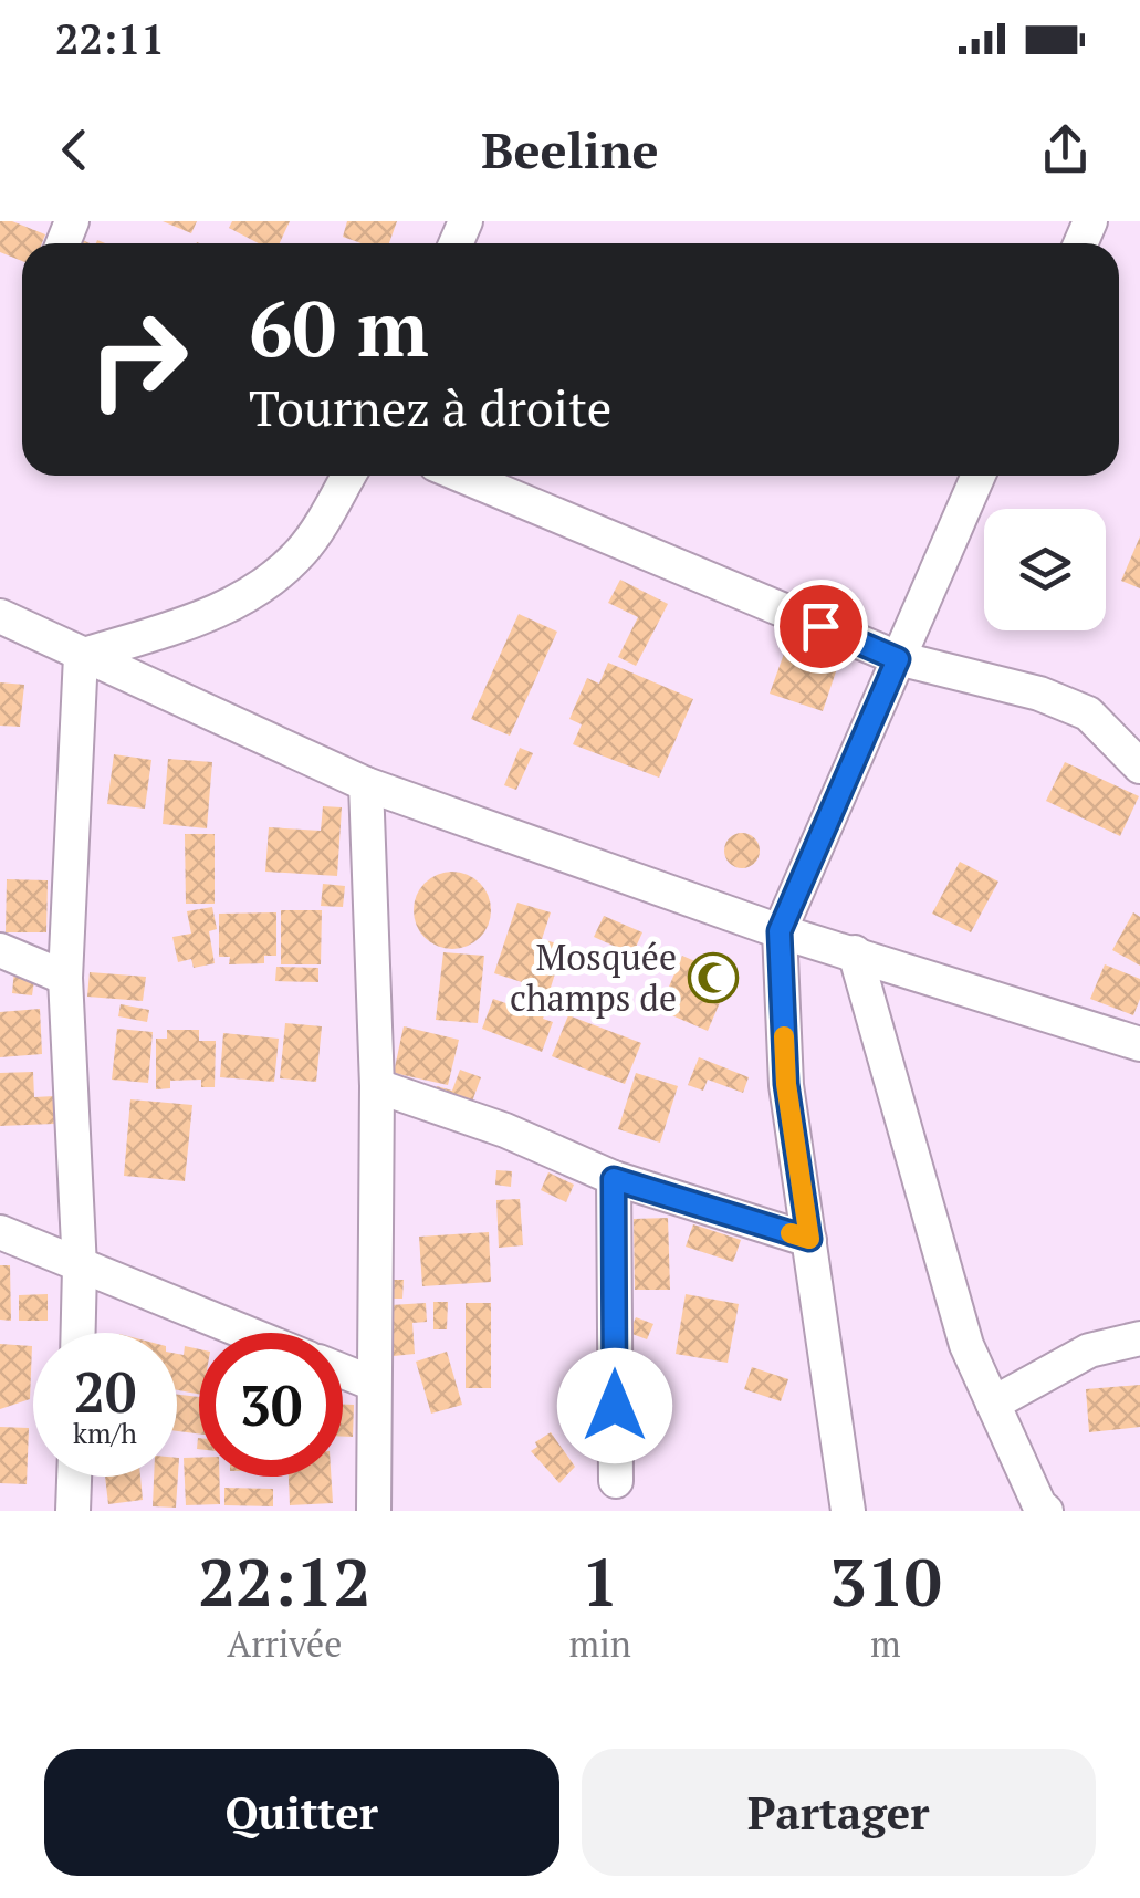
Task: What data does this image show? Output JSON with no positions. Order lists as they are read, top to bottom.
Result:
{
  "places": {
    "mosque": ["Mosquée champs de"]
  },
  "page": {
    "status": "22:11",
    "header": "Beeline",
    "turn": ["60 m", "Tournez à droite"],
    "speed": "20 km/h",
    "limit": "30",
    "eta": [
      "22:12",
      "Arrivée",
      "1",
      "min",
      "310",
      "m"
    ],
    "buttons": ["Quitter", "Partager"]
  }
}
